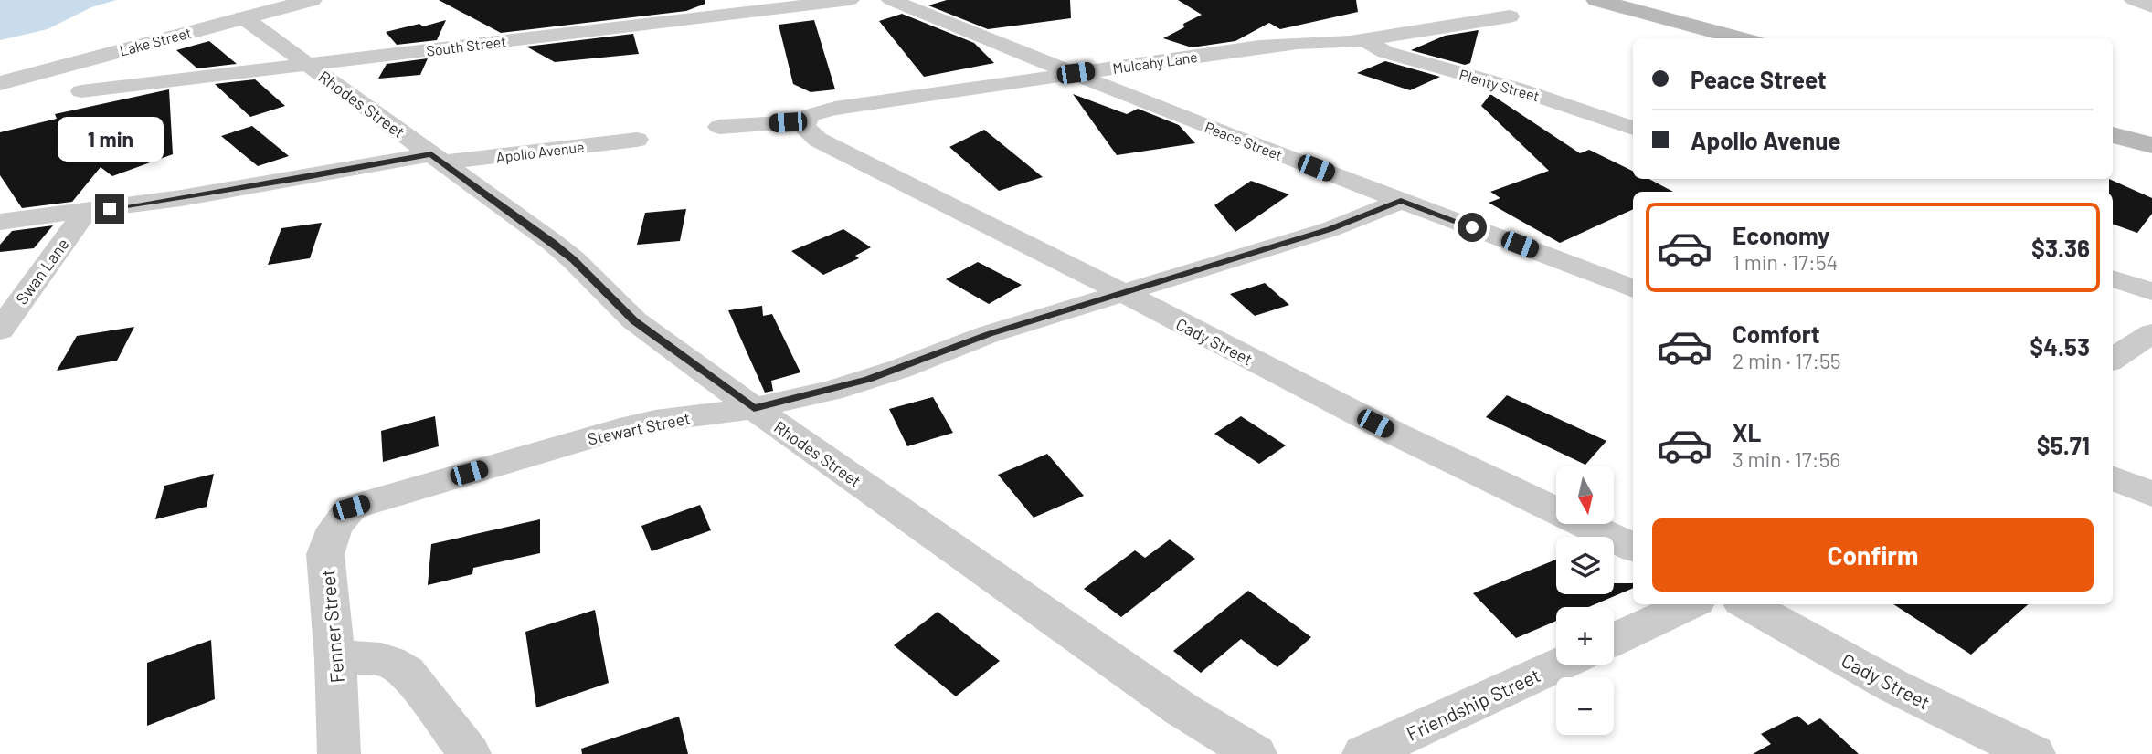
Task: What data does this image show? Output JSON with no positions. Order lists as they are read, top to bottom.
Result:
{
  "streets": {
    "street": [
      "Lake Street",
      "South Street",
      "Mulcahy Lane",
      "Plenty Street",
      "Rhodes Street",
      "Peace Street",
      "Apollo Avenue",
      "Swan Lane",
      "Cady Street",
      "Stewart Street",
      "Fenner Street",
      "Friendship Street"
    ]
  },
  "crossings": [
    ["Lake Street", "Rhodes Street"],
    ["South Street", "Rhodes Street"],
    ["Mulcahy Lane", "Plenty Street"],
    ["Mulcahy Lane", "Peace Street"],
    ["Mulcahy Lane", "Cady Street"],
    ["Rhodes Street", "Apollo Avenue"],
    ["Rhodes Street", "Stewart Street"],
    ["Peace Street", "Stewart Street"],
    ["Apollo Avenue", "Swan Lane"],
    ["Cady Street", "Stewart Street"],
    ["Stewart Street", "Fenner Street"]
  ],
  "north": "bottom",
  "page": {
    "banner": ["Peace Street", "Apollo Avenue"],
    "bubble": "1 min",
    "list": [
      {
        "name": "Economy",
        "note": "1 min · 17:54",
        "value": "$3.36"
      },
      {
        "name": "Comfort",
        "note": "2 min · 17:55",
        "value": "$4.53"
      },
      {
        "name": "XL",
        "note": "3 min · 17:56",
        "value": "$5.71"
      }
    ],
    "map_buttons": ["+", "−"],
    "buttons": "Confirm"
  }
}
